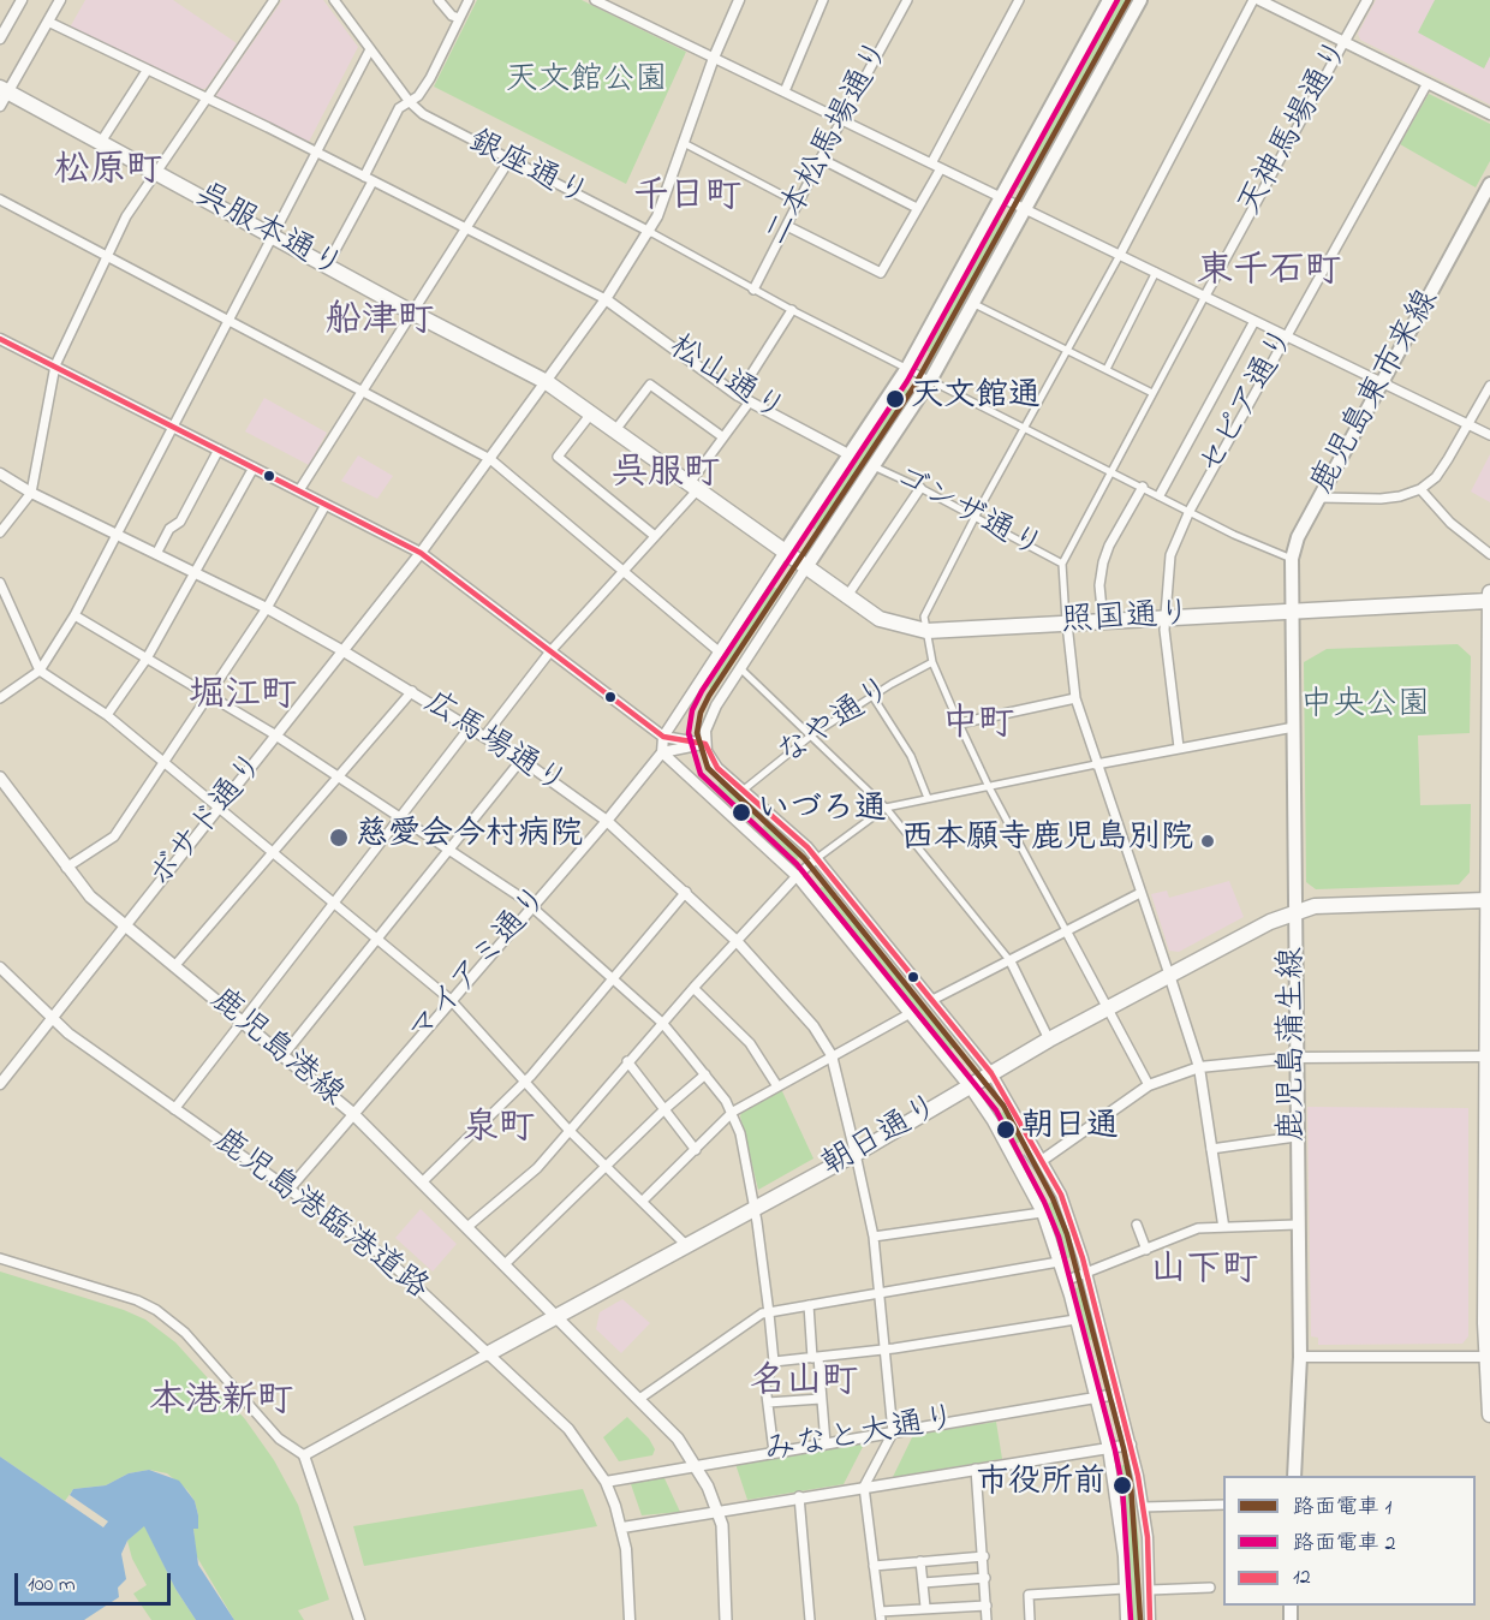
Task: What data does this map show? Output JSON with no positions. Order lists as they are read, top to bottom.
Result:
{
  "streets": {
    "highway": ["呉服本通り", "照国通り", "朝日通り"],
    "main road": ["鹿児島東市来線", "鹿児島蒲生線", "鹿児島港線"],
    "street": [
      "天神馬場通り",
      "二本松馬場通り",
      "銀座通り",
      "松山通り",
      "セピア通り",
      "ゴンザ通り",
      "なや通り",
      "広馬場通り",
      "ボサド通り",
      "マイアミ通り",
      "鹿児島港臨港道路",
      "みなと大通り"
    ]
  },
  "crossings": [
    ["銀座通り", "ボサド通り"],
    ["呉服本通り", "照国通り"],
    ["呉服本通り", "ボサド通り"],
    ["松山通り", "ボサド通り"],
    ["鹿児島東市来線", "照国通り"],
    ["鹿児島東市来線", "鹿児島蒲生線"],
    ["セピア通り", "照国通り"],
    ["照国通り", "鹿児島蒲生線"],
    ["広馬場通り", "ボサド通り"],
    ["広馬場通り", "マイアミ通り"],
    ["広馬場通り", "朝日通り"],
    ["ボサド通り", "鹿児島港線"],
    ["ボサド通り", "鹿児島港臨港道路"],
    ["マイアミ通り", "鹿児島港線"],
    ["マイアミ通り", "鹿児島港臨港道路"],
    ["鹿児島蒲生線", "朝日通り"],
    ["鹿児島港線", "朝日通り"],
    ["鹿児島港線", "みなと大通り"],
    ["朝日通り", "鹿児島港臨港道路"],
    ["鹿児島港臨港道路", "みなと大通り"]
  ],
  "districts": [
    "松原町",
    "千日町",
    "東千石町",
    "船津町",
    "呉服町",
    "堀江町",
    "中町",
    "泉町",
    "山下町",
    "名山町",
    "本港新町"
  ],
  "parks": ["天文館公園", "中央公園"],
  "places": [
    "天文館通",
    "いづろ通",
    "慈愛会今村病院",
    "西本願寺鹿児島別院",
    "朝日通",
    "市役所前"
  ],
  "lines": ["tram line 1", "tram line 2", "transit line 12"],
  "legend": ["路面電車 1", "路面電車 2", "12"],
  "scale_bar": "100 m"
}
